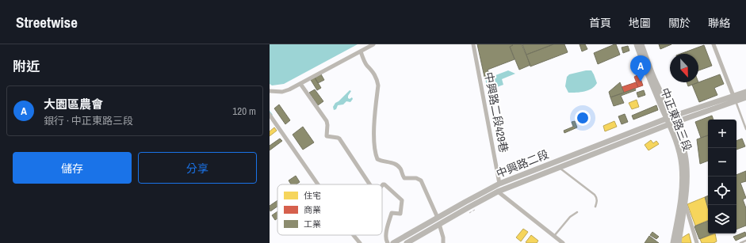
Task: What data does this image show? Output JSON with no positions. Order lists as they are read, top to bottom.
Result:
{
  "streets": {
    "street": ["中興路二段429巷", "中正東路三段", "中興路二段"]
  },
  "crossings": [
    ["中興路二段429巷", "中興路二段"],
    ["中正東路三段", "中興路二段"]
  ],
  "legend": ["住宅", "商業", "工業"],
  "north": "bottom",
  "page": {
    "header": "Streetwise",
    "nav": [
      "首頁",
      "地圖",
      "關於",
      "聯絡"
    ],
    "heading": "附近",
    "pins": "A",
    "list": [
      {
        "mark": "A",
        "name": "大園區農會",
        "note": "銀行 · 中正東路三段",
        "value": "120 m"
      }
    ],
    "map_buttons": ["+", "−"],
    "buttons": ["儲存", "分享"]
  }
}
